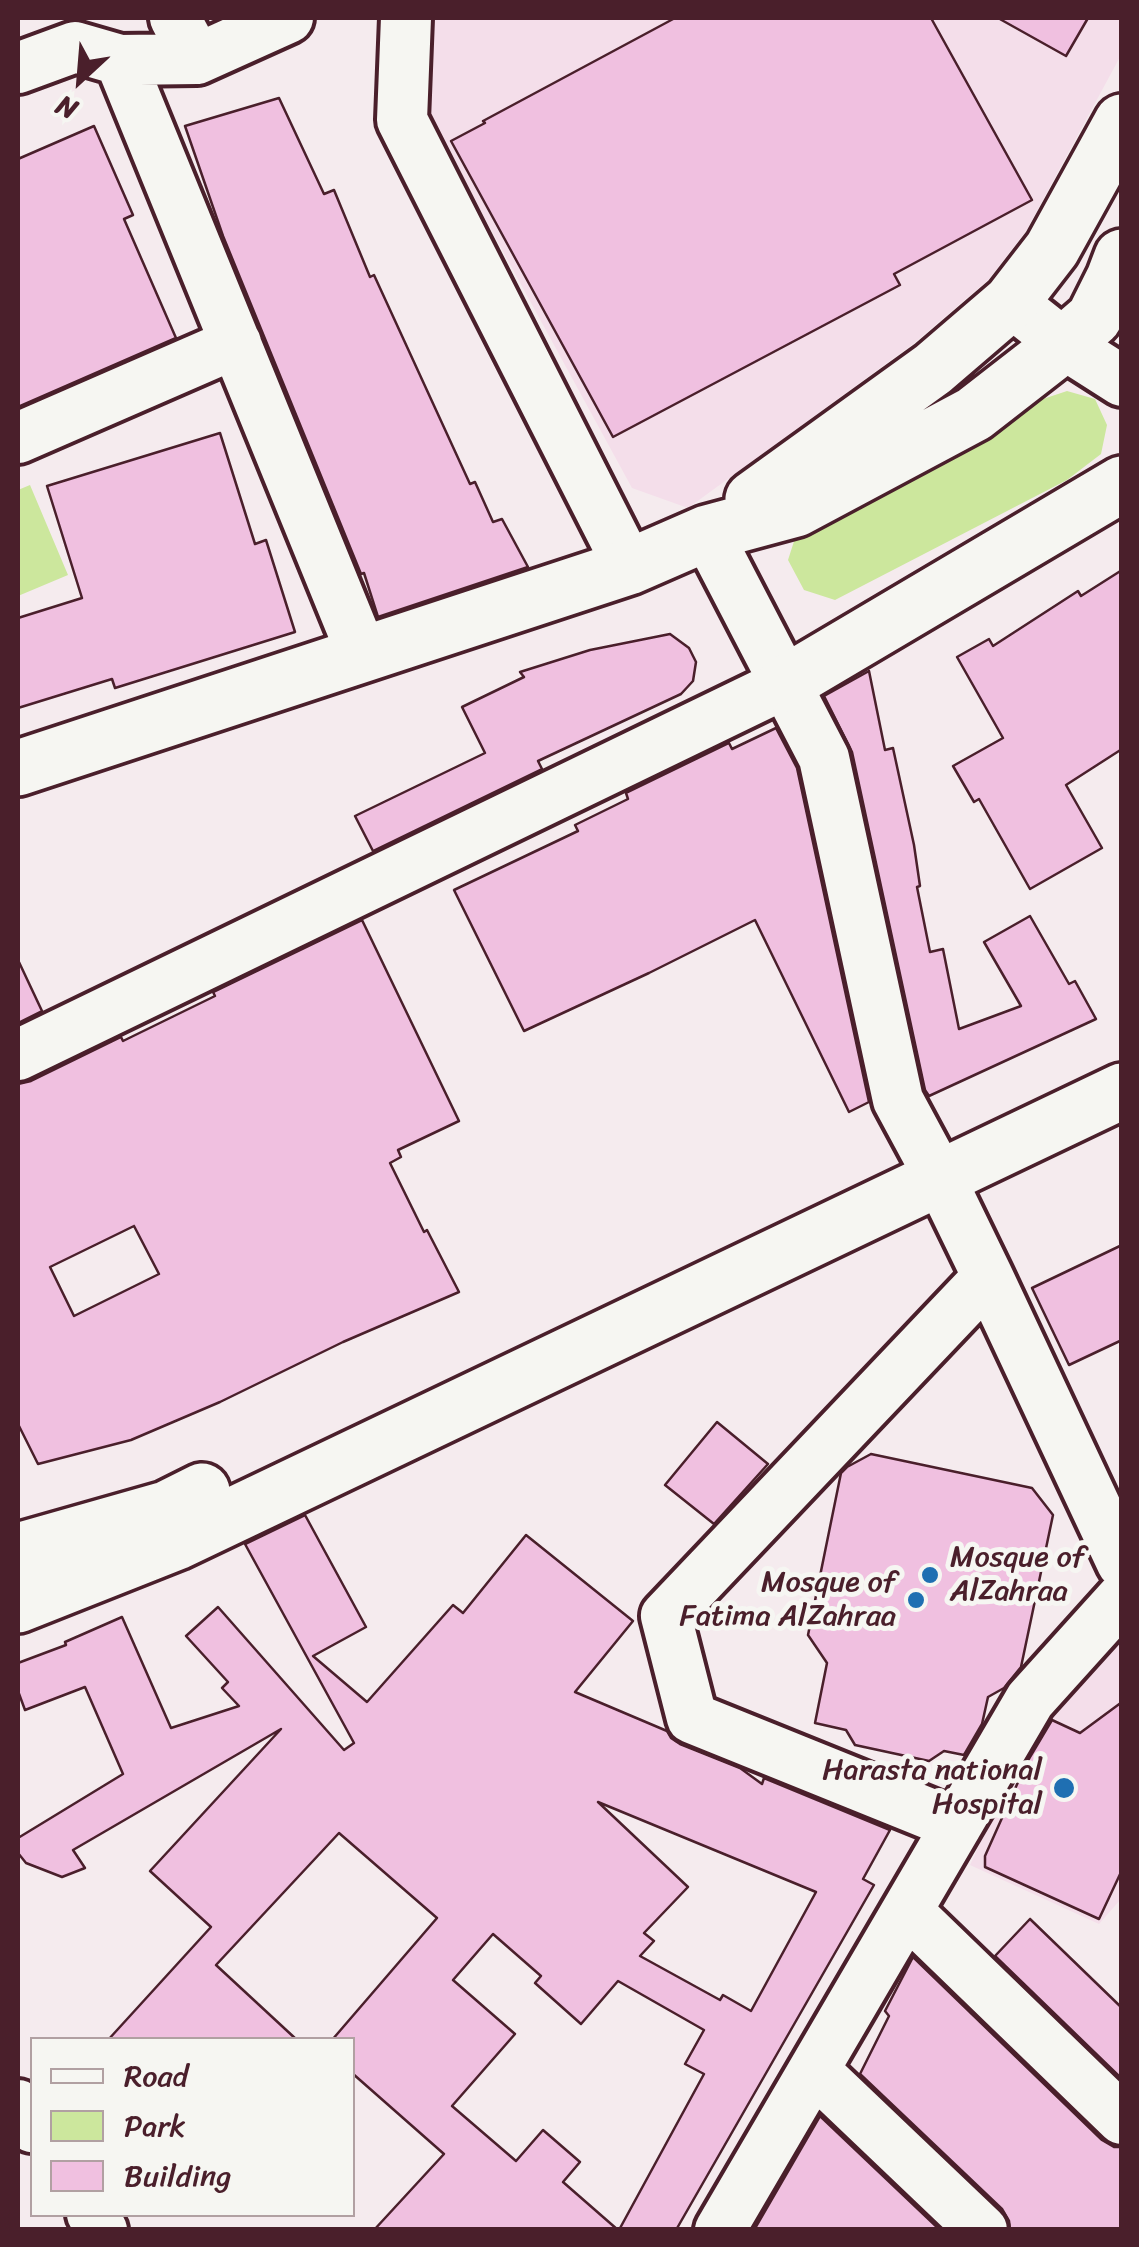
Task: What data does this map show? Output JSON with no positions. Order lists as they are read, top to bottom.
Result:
{
  "places": ["Mosque of AlZahraa", "Mosque of Fatima AlZahraa", "Harasta national Hospital"],
  "legend": ["Road", "Park", "Building"],
  "north": "bottom left"
}
